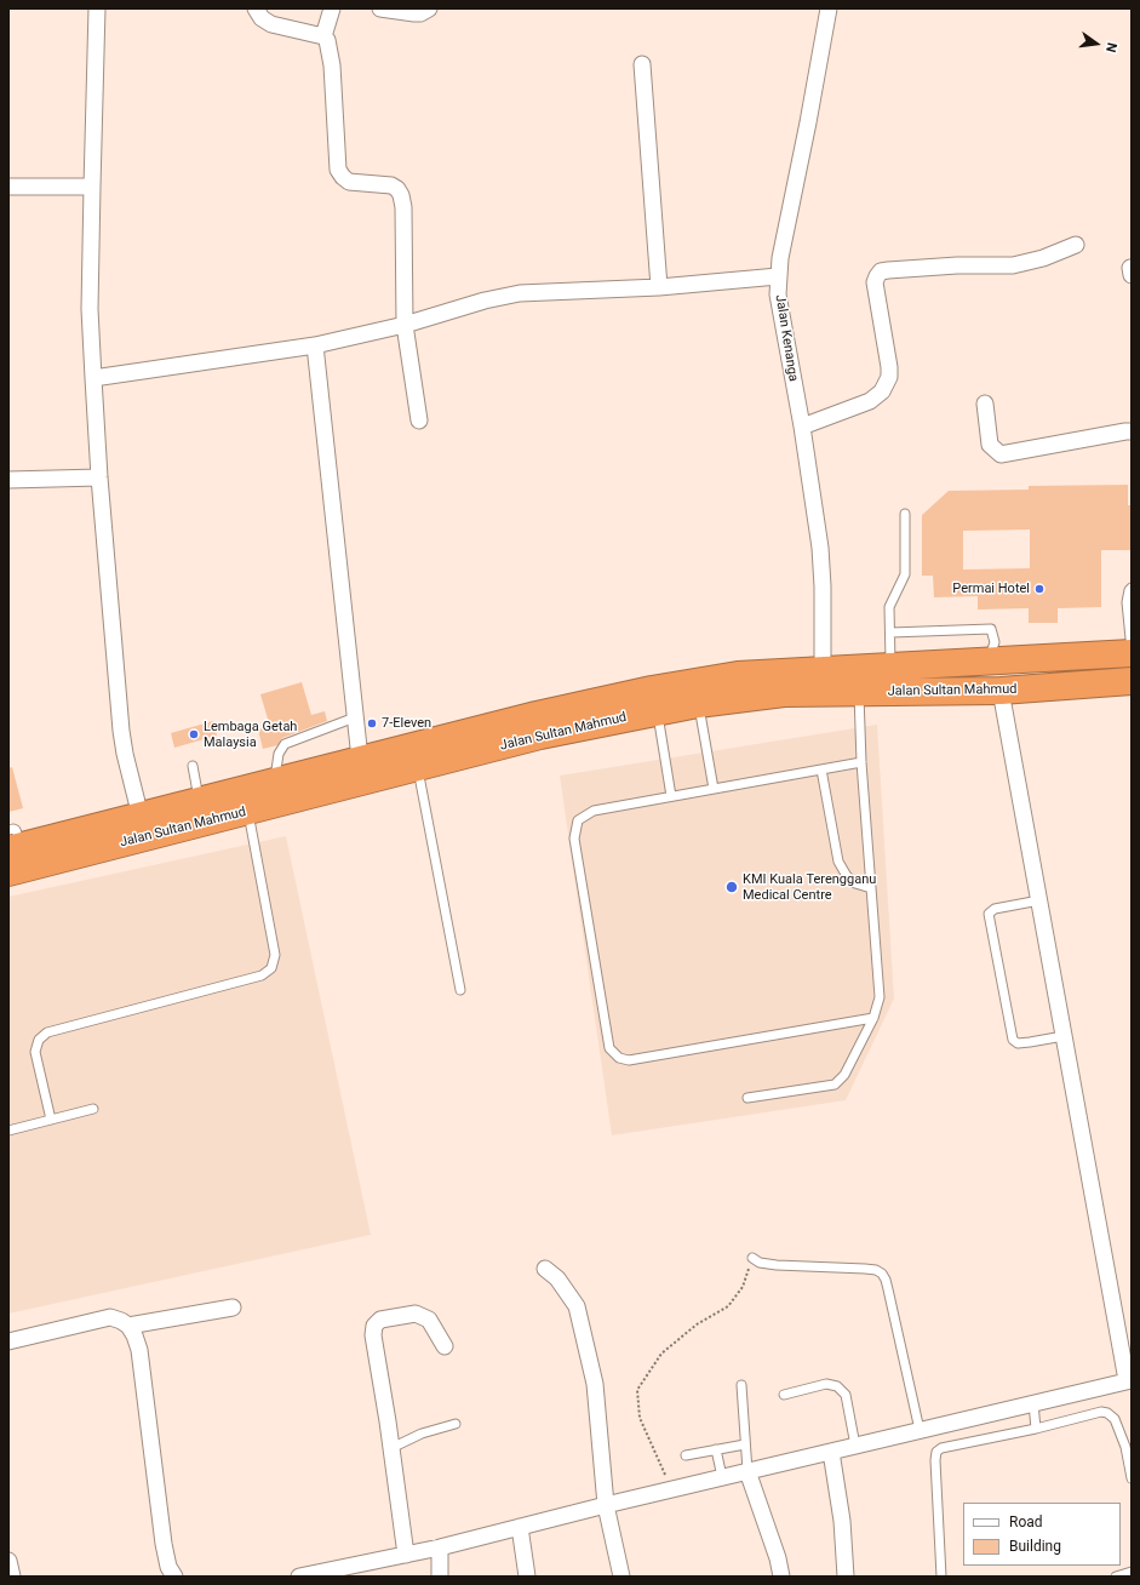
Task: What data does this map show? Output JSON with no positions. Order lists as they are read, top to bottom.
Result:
{
  "streets": {
    "highway": ["Jalan Sultan Mahmud"],
    "street": ["Jalan Kenanga"]
  },
  "crossings": [
    ["Jalan Kenanga", "Jalan Sultan Mahmud"]
  ],
  "places": [
    "Permai Hotel",
    "7-Eleven",
    "Lembaga Getah Malaysia",
    "KMI Kuala Terengganu Medical Centre"
  ],
  "legend": ["Road", "Building"],
  "north": "right"
}
